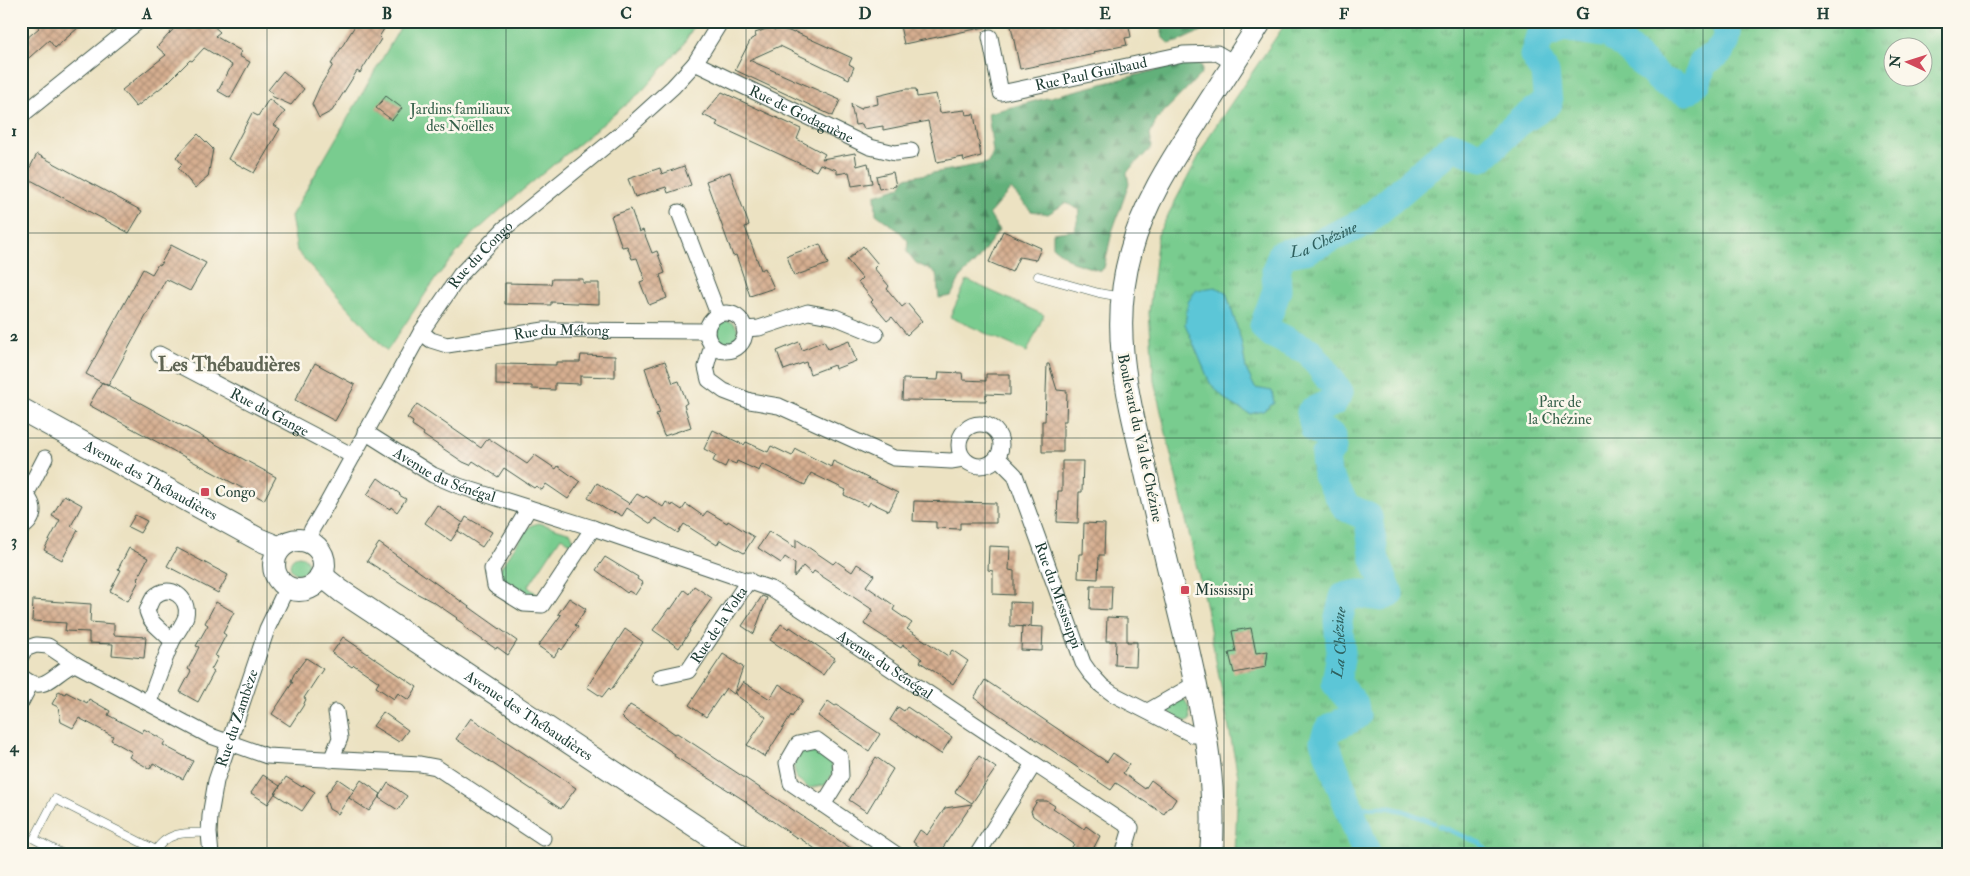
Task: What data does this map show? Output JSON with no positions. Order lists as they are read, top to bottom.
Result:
{
  "streets": {
    "street": [
      "Rue Paul Guilbaud",
      "Rue de Godaguène",
      "Rue du Congo",
      "Rue du Mékong",
      "Rue du Gange",
      "Boulevard du Val de Chézine",
      "Avenue du Sénégal",
      "Avenue des Thébaudières",
      "Rue du Mississippi",
      "Rue de la Volta",
      "Rue du Zambèze"
    ]
  },
  "crossings": [
    ["Rue Paul Guilbaud", "Boulevard du Val de Chézine"],
    ["Rue de Godaguène", "Rue du Congo"],
    ["Rue du Congo", "Rue du Mékong"],
    ["Rue du Congo", "Rue du Gange"],
    ["Rue du Congo", "Avenue du Sénégal"],
    ["Rue du Congo", "Avenue des Thébaudières"],
    ["Rue du Congo", "Rue du Zambèze"],
    ["Boulevard du Val de Chézine", "Rue du Mississippi"],
    ["Avenue du Sénégal", "Rue de la Volta"],
    ["Avenue des Thébaudières", "Rue du Zambèze"]
  ],
  "districts": ["Les Thébaudières"],
  "water": ["La Chézine"],
  "parks": ["Jardins familiaux des Noëlles", "Parc de la Chézine"],
  "places": {
    "transit": ["Congo", "Mississipi"]
  },
  "north": "left",
  "grid": {
    "columns": [
      "A",
      "B",
      "C",
      "D",
      "E",
      "F",
      "G",
      "H"
    ],
    "rows": [
      "1",
      "2",
      "3",
      "4"
    ]
  }
}
